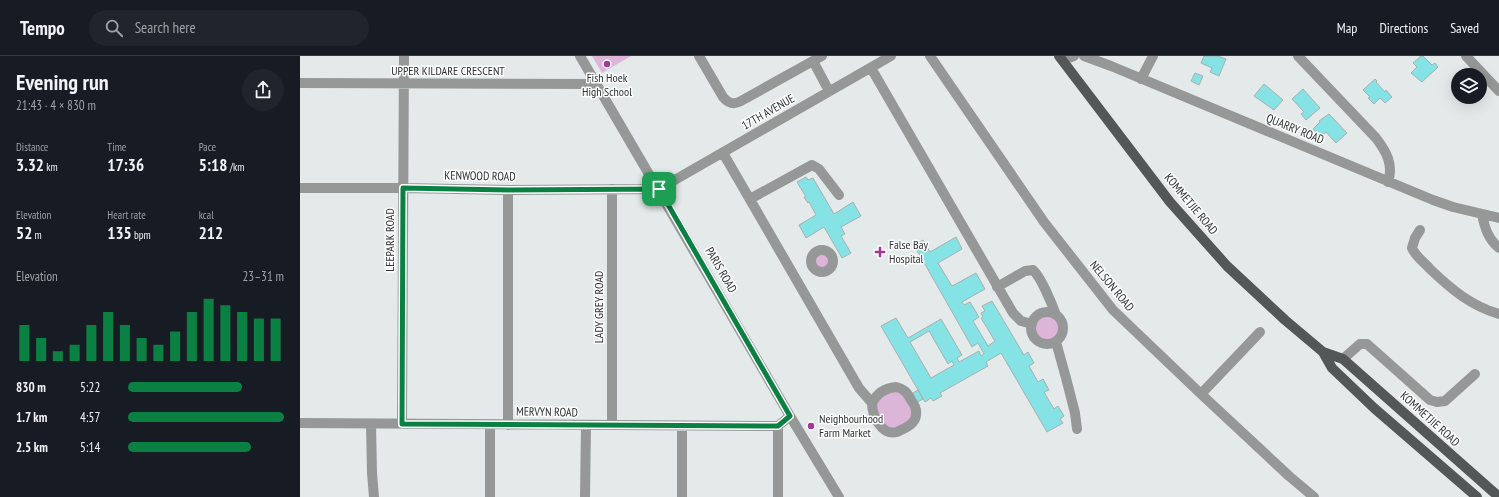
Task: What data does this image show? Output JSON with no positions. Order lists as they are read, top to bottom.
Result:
{
  "streets": {
    "main road": ["KOMMETJIE ROAD"],
    "street": [
      "UPPER KILDARE CRESCENT",
      "17TH AVENUE",
      "QUARRY ROAD",
      "KENWOOD ROAD",
      "LEEPARK ROAD",
      "PARIS ROAD",
      "NELSON ROAD",
      "LADY GREY ROAD",
      "MERVYN ROAD"
    ]
  },
  "crossings": [
    ["UPPER KILDARE CRESCENT", "LEEPARK ROAD"],
    ["UPPER KILDARE CRESCENT", "PARIS ROAD"],
    ["17TH AVENUE", "KENWOOD ROAD"],
    ["17TH AVENUE", "PARIS ROAD"],
    ["KENWOOD ROAD", "LEEPARK ROAD"],
    ["KENWOOD ROAD", "PARIS ROAD"],
    ["KENWOOD ROAD", "LADY GREY ROAD"],
    ["LEEPARK ROAD", "MERVYN ROAD"],
    ["LADY GREY ROAD", "MERVYN ROAD"]
  ],
  "places": {
    "other": ["Fish Hoek High School", "Neighbourhood Farm Market"],
    "health": ["False Bay Hospital"]
  },
  "page": {
    "header": "Tempo",
    "search": "Search here",
    "nav": ["Map", "Directions", "Saved"],
    "heading": ["Evening run", "21:43 · 4 × 830 m"],
    "stats": [
      ["Distance", "3.32 km"],
      ["Time", "17:36"],
      ["Pace", "5:18 /km"],
      ["Elevation", "52 m"],
      ["Heart rate", "135 bpm"],
      ["kcal", "212"]
    ],
    "chart": ["Elevation", "23–31 m"],
    "list": [
      {
        "name": "830 m",
        "note": "5:22"
      },
      {
        "name": "1.7 km",
        "note": "4:57"
      },
      {
        "name": "2.5 km",
        "note": "5:14"
      }
    ]
  }
}
